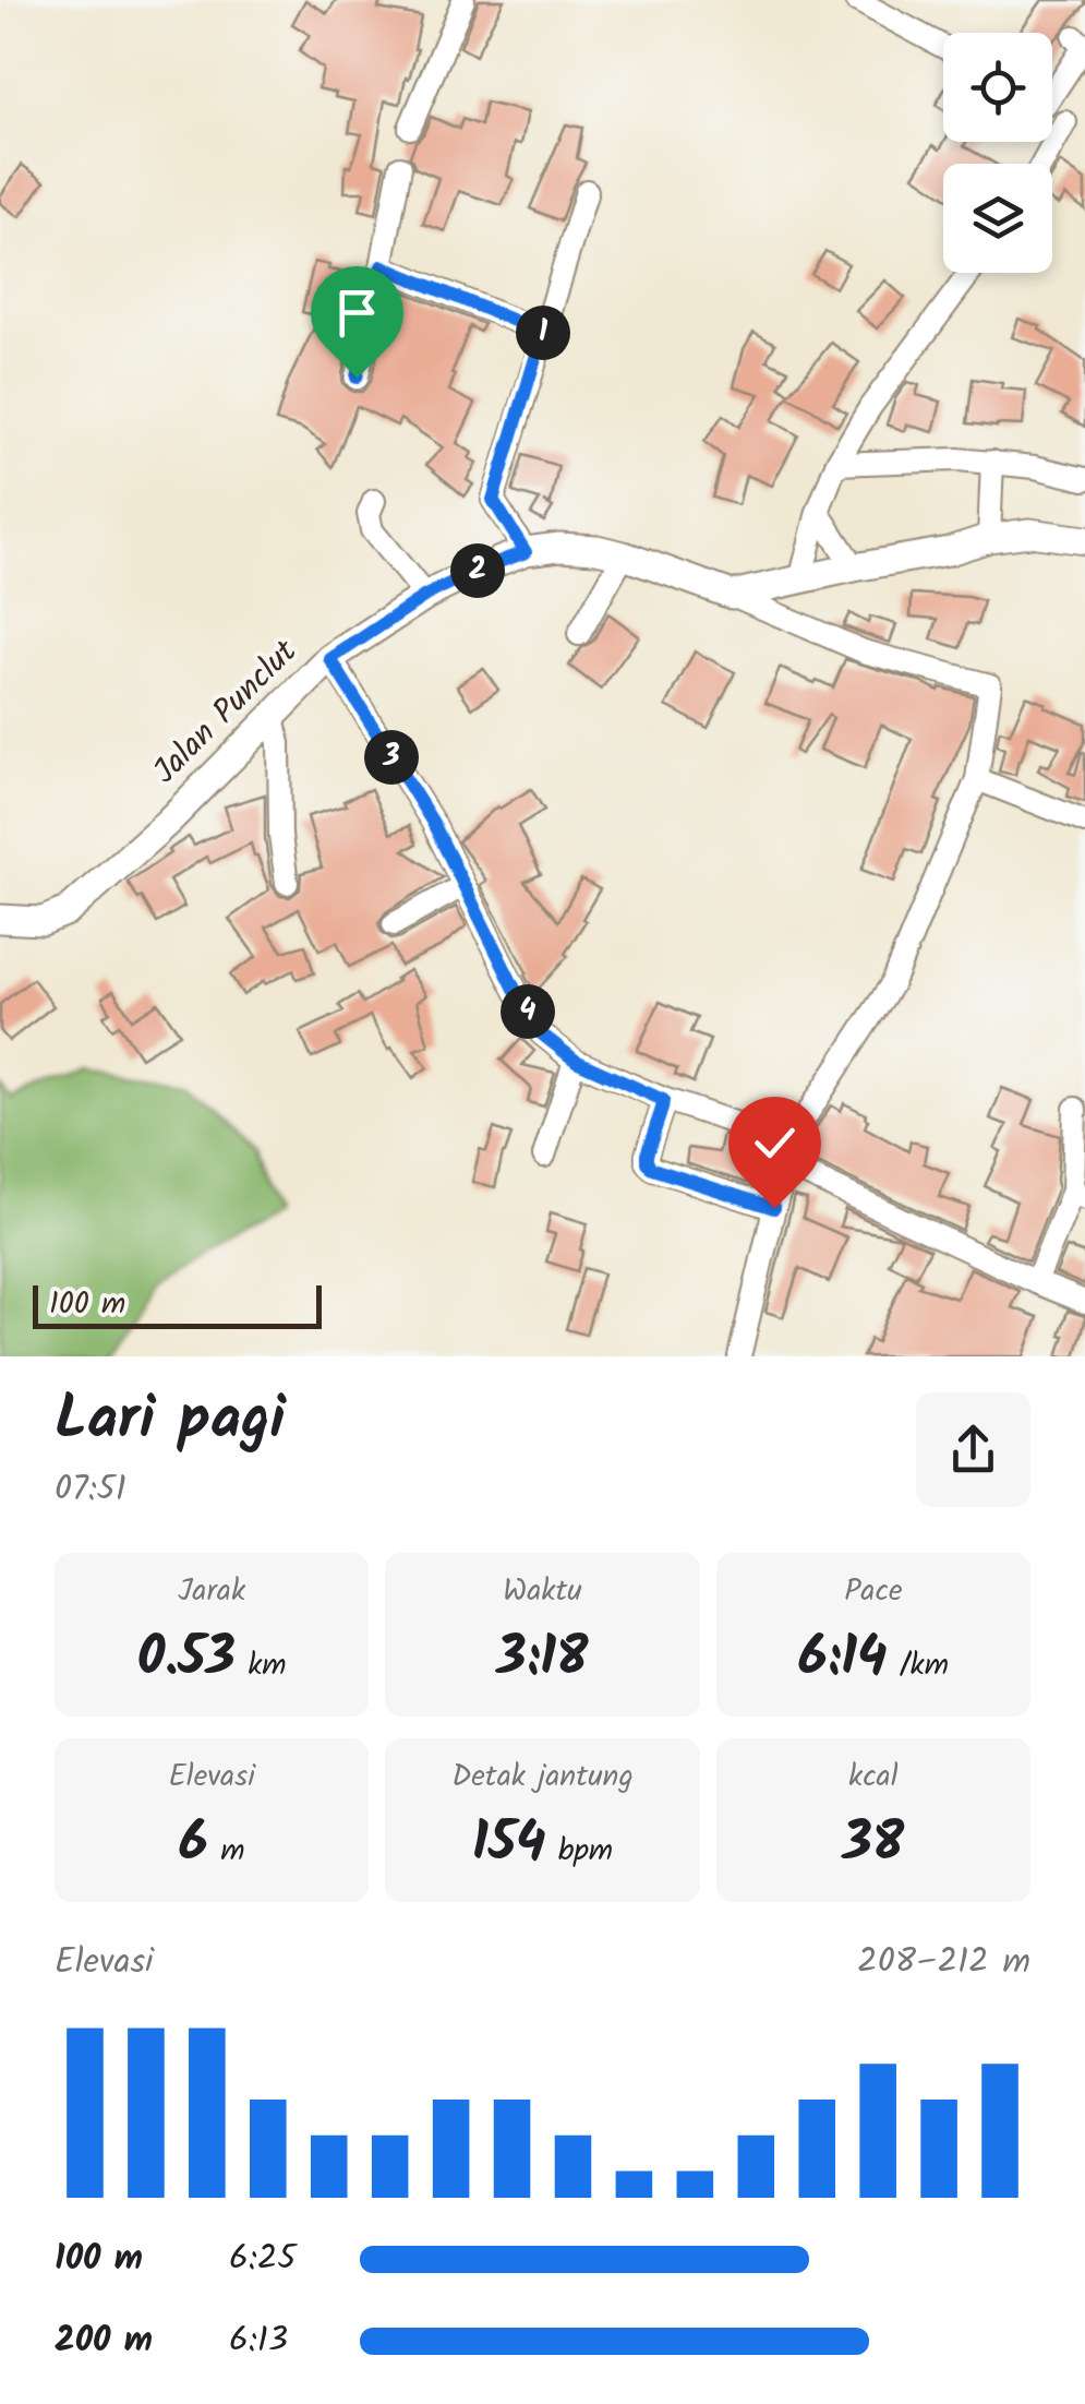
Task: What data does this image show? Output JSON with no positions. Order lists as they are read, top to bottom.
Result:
{
  "streets": {
    "main road": ["Jalan Punclut"]
  },
  "scale_bar": "100 m",
  "page": {
    "pins": [
      "1",
      "2",
      "3",
      "4"
    ],
    "scale": "100 m",
    "heading": ["Lari pagi", "07:51"],
    "stats": [
      ["Jarak", "0.53 km"],
      ["Waktu", "3:18"],
      ["Pace", "6:14 /km"],
      ["Elevasi", "6 m"],
      ["Detak jantung", "154 bpm"],
      ["kcal", "38"]
    ],
    "chart": ["Elevasi", "208–212 m"],
    "list": [
      {
        "name": "100 m",
        "note": "6:25"
      },
      {
        "name": "200 m",
        "note": "6:13"
      }
    ]
  }
}
